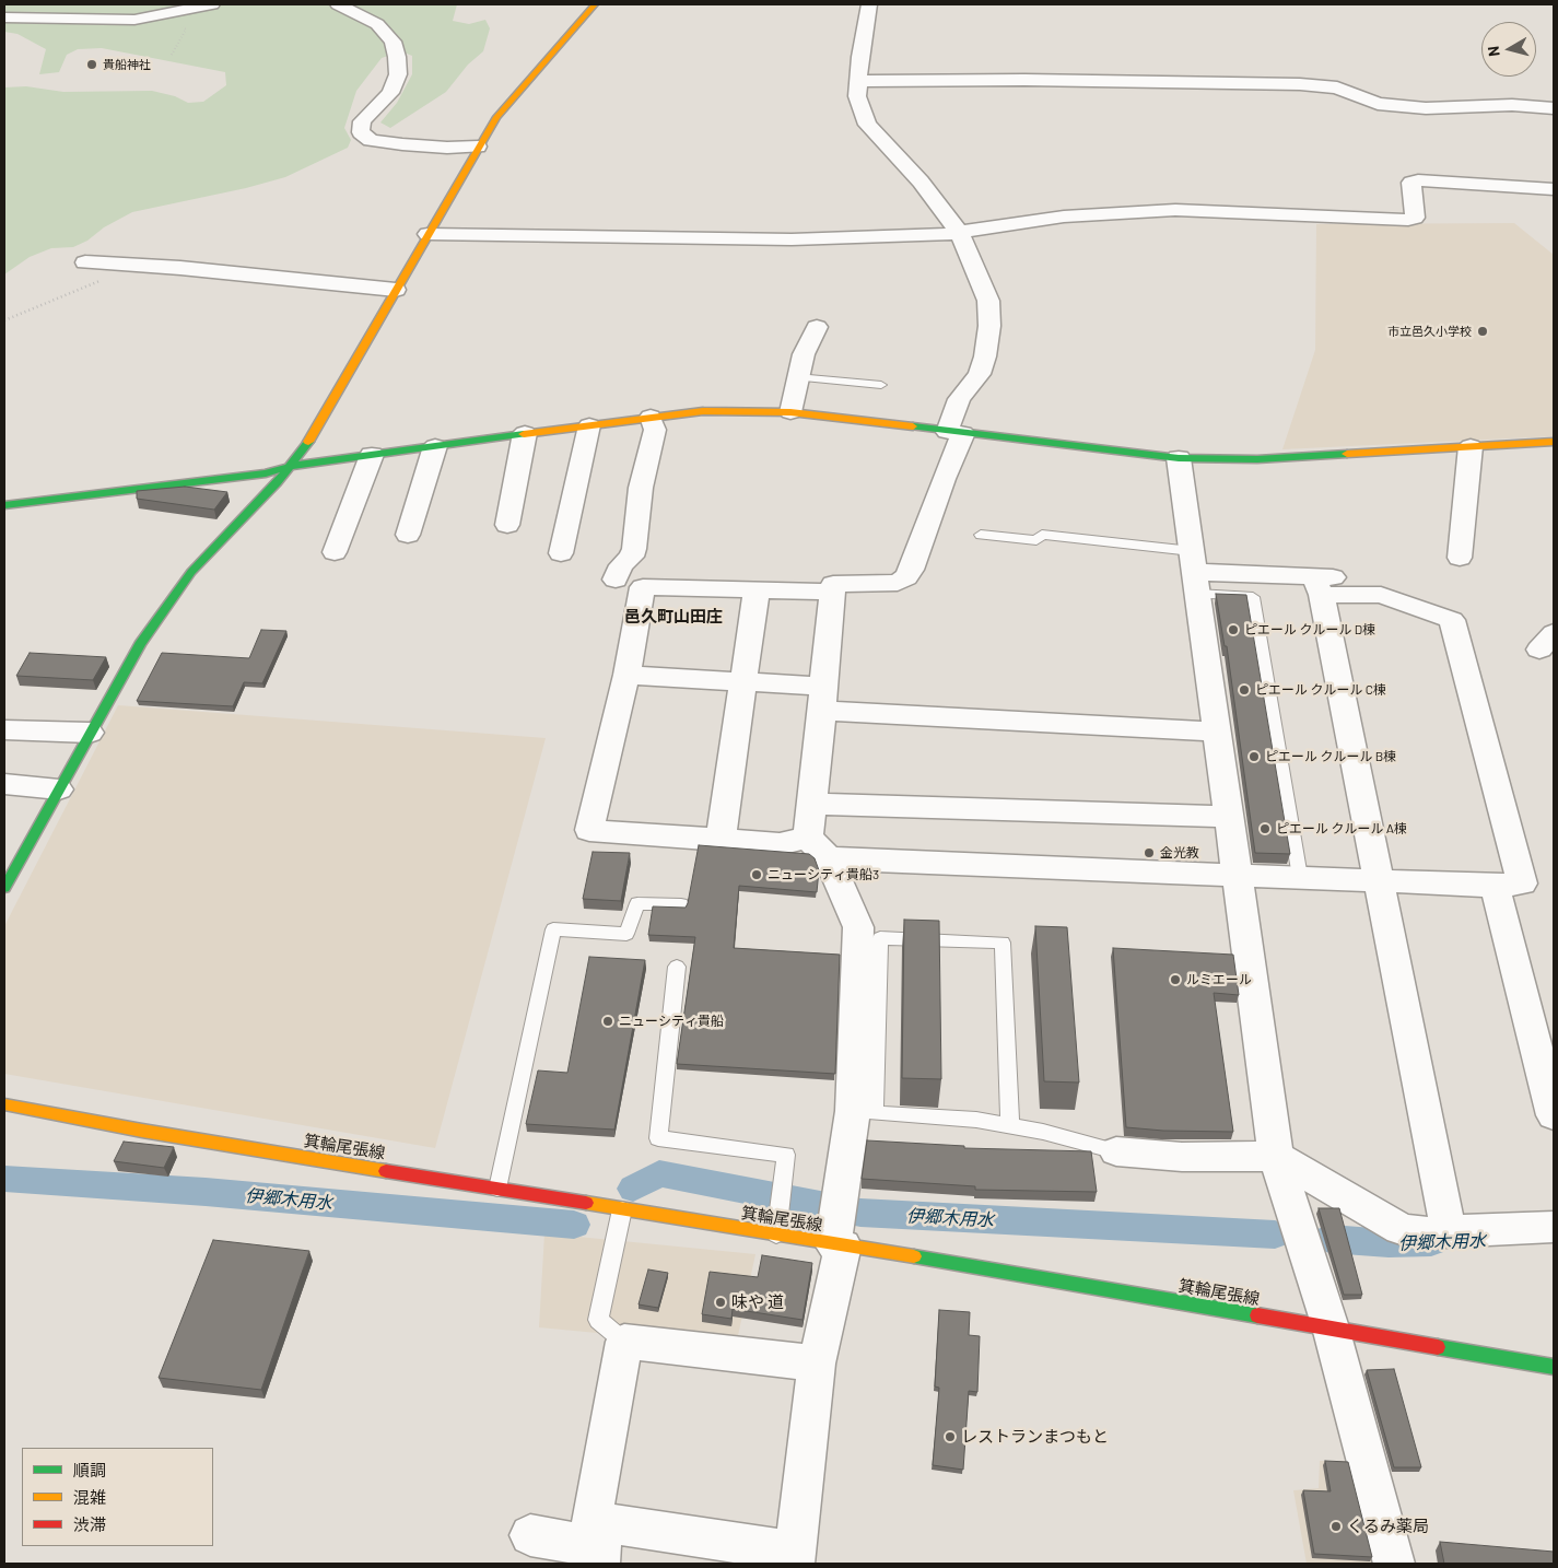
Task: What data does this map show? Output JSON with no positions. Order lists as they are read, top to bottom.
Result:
{
  "streets": {
    "street": ["箕輪尾張線"]
  },
  "districts": ["邑久町山田庄"],
  "water": ["伊郷木用水"],
  "places": [
    "貴船神社",
    "市立邑久小学校",
    "ピエール クルール D棟",
    "ピエール クルール C棟",
    "ピエール クルール B棟",
    "ピエール クルール A棟",
    "金光教",
    "ニューシティ貴船3",
    "ルミエール",
    "ニューシティ貴船",
    "味や 道",
    "レストランまつもと",
    "くるみ薬局"
  ],
  "legend": ["順調", "混雑", "渋滞"],
  "north": "left"
}
